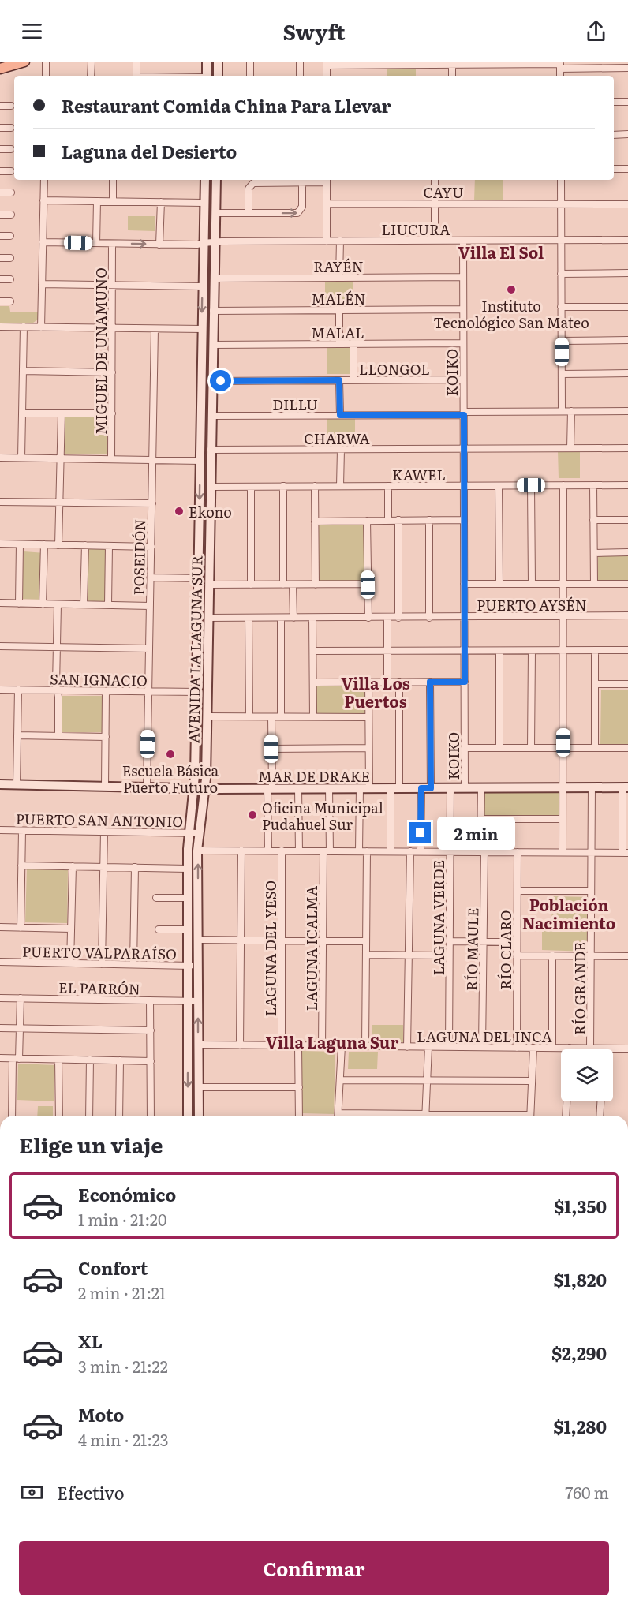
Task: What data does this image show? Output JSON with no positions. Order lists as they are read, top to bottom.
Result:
{
  "streets": {
    "street": [
      "CAYU",
      "LIUCURA",
      "RAYÉN",
      "MALÉN",
      "MALAL",
      "MIGUEL DE UNAMUNO",
      "LLONGOL",
      "KOIKO",
      "DILLU",
      "CHARWA",
      "KAWEL",
      "POSEIDÓN",
      "PUERTO AYSÉN",
      "AVENIDA LA LAGUNA SUR",
      "SAN IGNACIO",
      "MAR DE DRAKE",
      "PUERTO SAN ANTONIO",
      "LAGUNA VERDE",
      "LAGUNA DEL YESO",
      "LAGUNA ICALMA",
      "RÍO MAULE",
      "RÍO CLARO",
      "PUERTO VALPARAÍSO",
      "EL PARRÓN",
      "RÍO GRANDE",
      "LAGUNA DEL INCA"
    ]
  },
  "crossings": [
    ["LIUCURA", "MIGUEL DE UNAMUNO"],
    ["LIUCURA", "KOIKO"],
    ["LIUCURA", "AVENIDA LA LAGUNA SUR"],
    ["RAYÉN", "KOIKO"],
    ["RAYÉN", "AVENIDA LA LAGUNA SUR"],
    ["MALÉN", "KOIKO"],
    ["MALÉN", "AVENIDA LA LAGUNA SUR"],
    ["MALAL", "KOIKO"],
    ["MALAL", "AVENIDA LA LAGUNA SUR"],
    ["LLONGOL", "KOIKO"],
    ["LLONGOL", "AVENIDA LA LAGUNA SUR"],
    ["KOIKO", "DILLU"],
    ["KOIKO", "CHARWA"],
    ["KOIKO", "KAWEL"],
    ["KOIKO", "PUERTO AYSÉN"],
    ["KOIKO", "MAR DE DRAKE"],
    ["DILLU", "AVENIDA LA LAGUNA SUR"],
    ["CHARWA", "AVENIDA LA LAGUNA SUR"],
    ["KAWEL", "AVENIDA LA LAGUNA SUR"],
    ["POSEIDÓN", "SAN IGNACIO"],
    ["POSEIDÓN", "MAR DE DRAKE"],
    ["PUERTO AYSÉN", "AVENIDA LA LAGUNA SUR"],
    ["AVENIDA LA LAGUNA SUR", "SAN IGNACIO"],
    ["AVENIDA LA LAGUNA SUR", "MAR DE DRAKE"],
    ["AVENIDA LA LAGUNA SUR", "PUERTO SAN ANTONIO"],
    ["AVENIDA LA LAGUNA SUR", "PUERTO VALPARAÍSO"],
    ["AVENIDA LA LAGUNA SUR", "EL PARRÓN"],
    ["AVENIDA LA LAGUNA SUR", "LAGUNA DEL INCA"],
    ["MAR DE DRAKE", "LAGUNA VERDE"],
    ["MAR DE DRAKE", "LAGUNA ICALMA"],
    ["MAR DE DRAKE", "RÍO MAULE"],
    ["MAR DE DRAKE", "RÍO GRANDE"],
    ["LAGUNA VERDE", "LAGUNA DEL INCA"],
    ["LAGUNA DEL YESO", "LAGUNA DEL INCA"],
    ["LAGUNA ICALMA", "LAGUNA DEL INCA"],
    ["RÍO MAULE", "LAGUNA DEL INCA"],
    ["RÍO CLARO", "LAGUNA DEL INCA"],
    ["RÍO GRANDE", "LAGUNA DEL INCA"]
  ],
  "districts": [
    "Villa El Sol",
    "Villa Los Puertos",
    "Población Nacimiento",
    "Villa Laguna Sur"
  ],
  "places": [
    "Instituto Tecnológico San Mateo",
    "Ekono",
    "Escuela Básica Puerto Futuro",
    "Oficina Municipal Pudahuel Sur"
  ],
  "page": {
    "header": "Swyft",
    "banner": ["Restaurant Comida China Para Llevar", "Laguna del Desierto"],
    "bubble": "2 min",
    "heading": "Elige un viaje",
    "list": [
      {
        "name": "Económico",
        "note": "1 min · 21:20",
        "value": "$1,350"
      },
      {
        "name": "Confort",
        "note": "2 min · 21:21",
        "value": "$1,820"
      },
      {
        "name": "XL",
        "note": "3 min · 21:22",
        "value": "$2,290"
      },
      {
        "name": "Moto",
        "note": "4 min · 21:23",
        "value": "$1,280"
      }
    ],
    "pay": ["Efectivo", "760 m"],
    "buttons": "Confirmar"
  }
}
